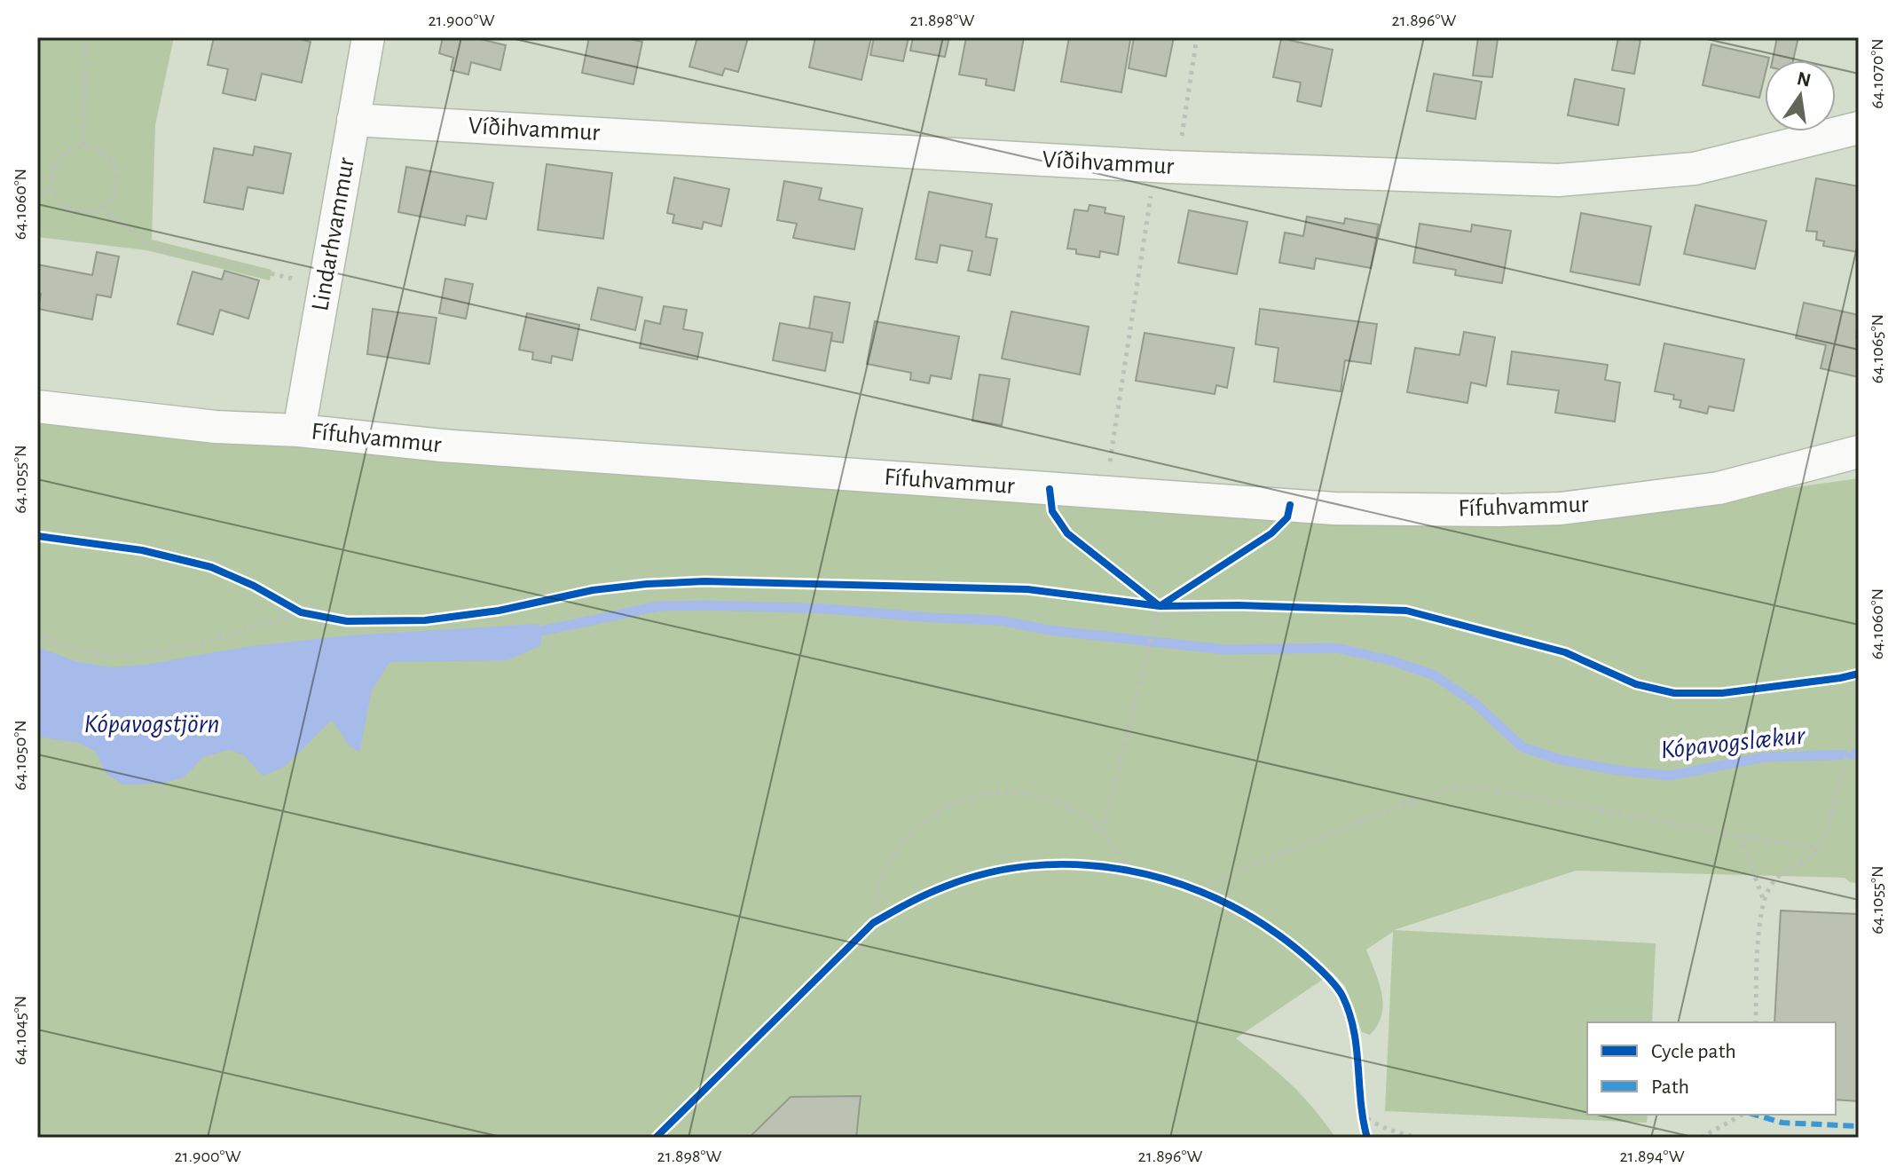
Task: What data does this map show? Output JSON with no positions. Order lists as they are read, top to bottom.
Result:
{
  "streets": {
    "street": ["Víðihvammur", "Lindarhvammur", "Fífuhvammur"]
  },
  "crossings": [
    ["Víðihvammur", "Lindarhvammur"],
    ["Lindarhvammur", "Fífuhvammur"]
  ],
  "water": ["Kópavogstjörn", "Kópavogslækur"],
  "legend": ["Cycle path", "Path"],
  "north": "top",
  "coordinates": [
    "21.900°W",
    "21.898°W",
    "21.896°W",
    "64.1070°N",
    "64.1060°N",
    "64.1065°N",
    "64.1055°N",
    "64.1050°N",
    "64.1045°N",
    "21.894°W"
  ]
}
